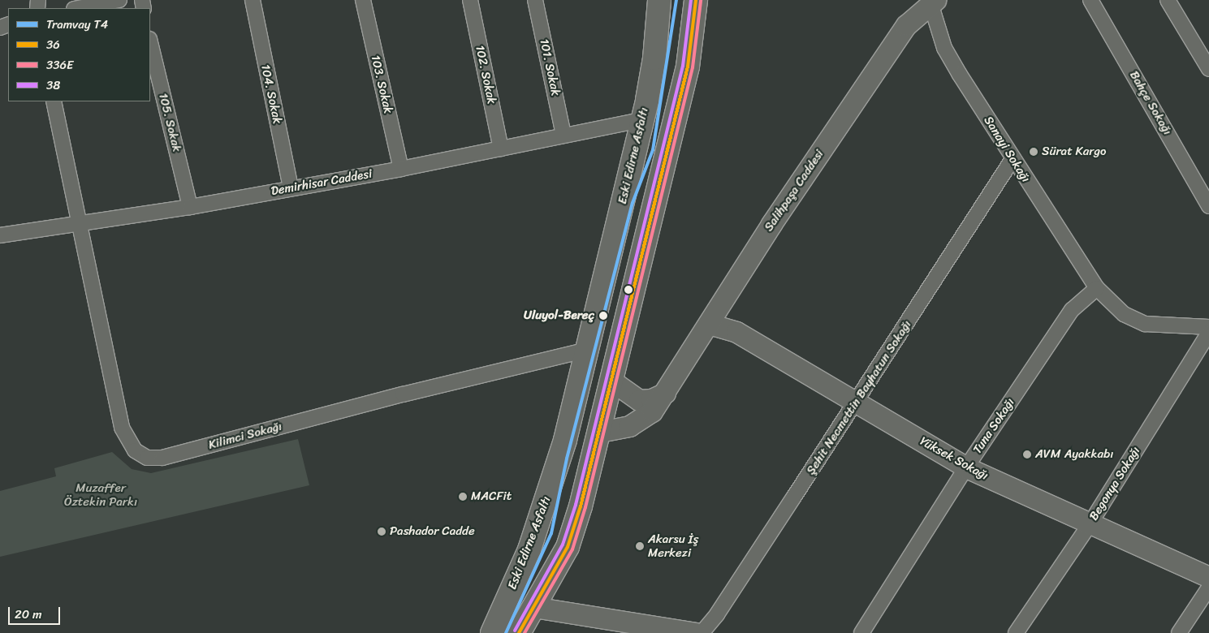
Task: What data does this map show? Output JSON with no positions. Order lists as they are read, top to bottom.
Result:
{
  "streets": {
    "main road": ["Eski Edirne Asfaltı"],
    "street": [
      "101. Sokak",
      "102. Sokak",
      "103. Sokak",
      "104. Sokak",
      "Bahçe Sokağı",
      "105. Sokak",
      "Sanayi Sokağı",
      "Demirhisar Caddesi",
      "Salihpaşa Caddesi",
      "Şehit Necmettin Bayhatun Sokağı",
      "Tuna Sokağı",
      "Kilimci Sokağı",
      "Yüksek Sokağı",
      "Begonya Sokağı"
    ]
  },
  "crossings": [
    ["101. Sokak", "Demirhisar Caddesi"],
    ["102. Sokak", "Demirhisar Caddesi"],
    ["103. Sokak", "Demirhisar Caddesi"],
    ["104. Sokak", "Demirhisar Caddesi"],
    ["105. Sokak", "Demirhisar Caddesi"],
    ["Sanayi Sokağı", "Salihpaşa Caddesi"],
    ["Sanayi Sokağı", "Şehit Necmettin Bayhatun Sokağı"],
    ["Sanayi Sokağı", "Tuna Sokağı"],
    ["Eski Edirne Asfaltı", "Demirhisar Caddesi"],
    ["Eski Edirne Asfaltı", "Kilimci Sokağı"],
    ["Demirhisar Caddesi", "Kilimci Sokağı"],
    ["Salihpaşa Caddesi", "Yüksek Sokağı"],
    ["Şehit Necmettin Bayhatun Sokağı", "Yüksek Sokağı"],
    ["Tuna Sokağı", "Yüksek Sokağı"],
    ["Yüksek Sokağı", "Begonya Sokağı"]
  ],
  "parks": ["Muzaffer Öztekin Parkı"],
  "places": [
    "Sürat Kargo",
    "Uluyol-Bereç",
    "AVM Ayakkabı",
    "MACFit",
    "Pashador Cadde",
    "Akarsu İş Merkezi"
  ],
  "lines": [
    "tram line T4",
    "transit line 36",
    "transit line 38",
    "transit line 336E"
  ],
  "legend": [
    "Tramvay T4",
    "36",
    "336E",
    "38"
  ],
  "scale_bar": "20 m"
}
